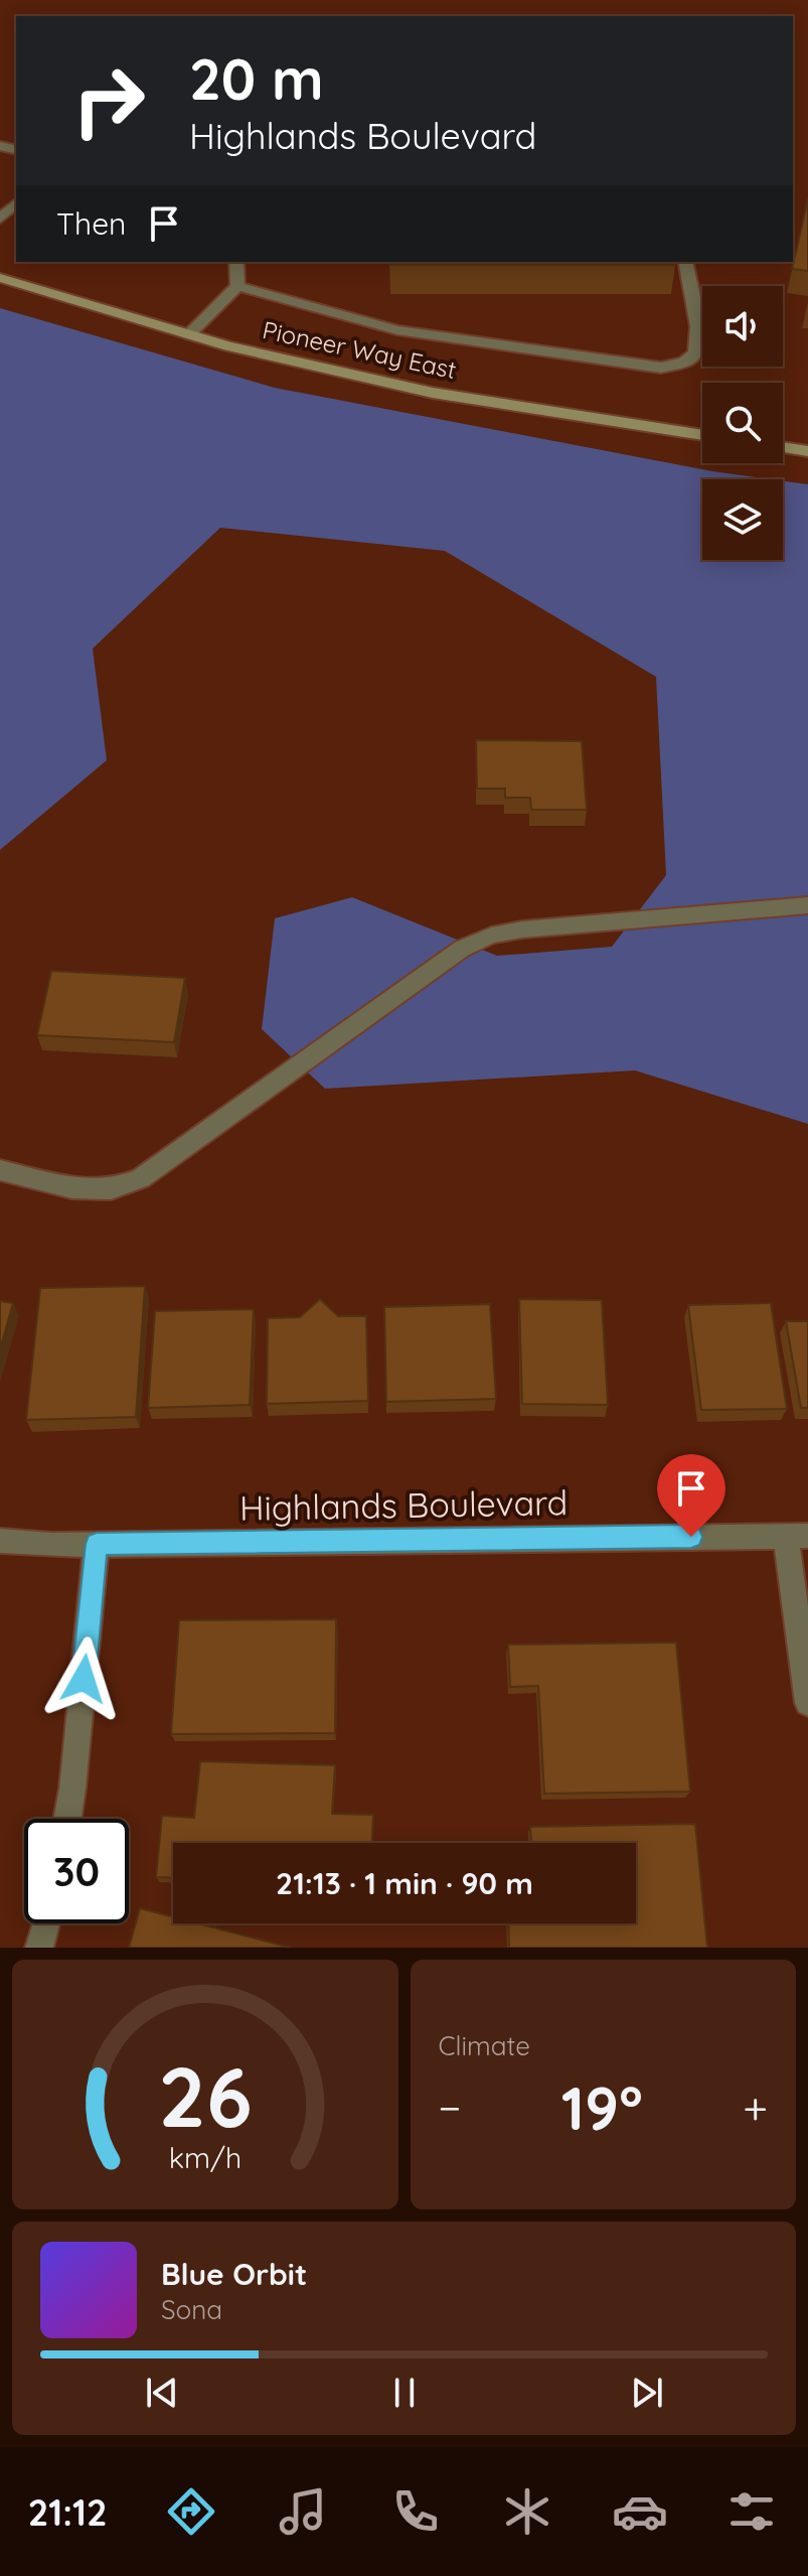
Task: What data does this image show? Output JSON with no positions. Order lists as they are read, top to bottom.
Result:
{
  "streets": {
    "street": ["Pioneer Way East", "Highlands Boulevard"]
  },
  "page": {
    "turn": ["20 m", "Highlands Boulevard"],
    "then": "Then",
    "limit": "30",
    "trip": "21:13 · 1 min · 90 m",
    "tile": "Climate",
    "heat": ["−", "19°", "+"],
    "song": ["Blue Orbit", "Sona"],
    "tabs": "21:12",
    "gauge": ["26", "km/h"]
  }
}
